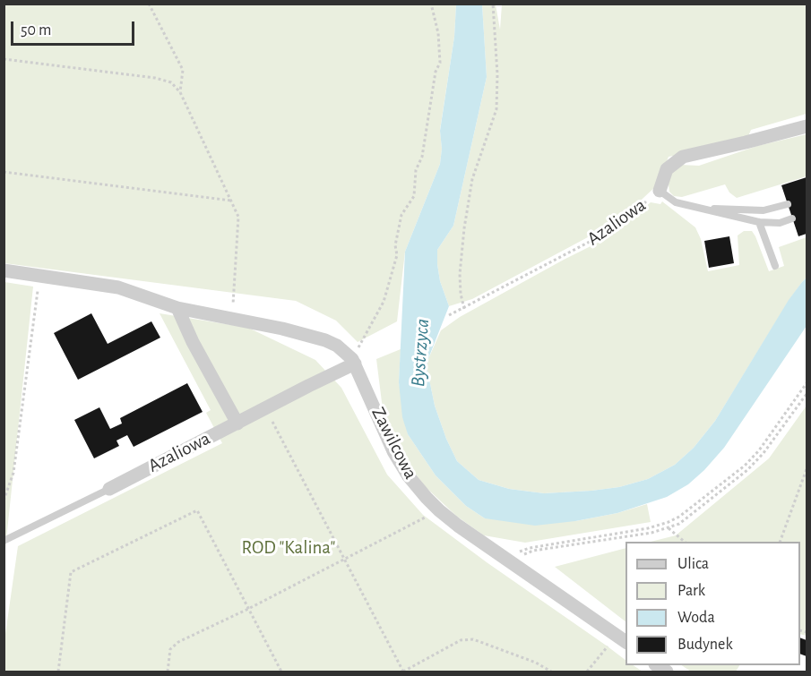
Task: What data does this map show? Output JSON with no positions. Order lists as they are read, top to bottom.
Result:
{
  "streets": {
    "street": ["Azaliowa", "Zawilcowa"]
  },
  "crossings": [
    ["Azaliowa", "Zawilcowa"]
  ],
  "water": ["Bystrzyca"],
  "parks": ["ROD \"Kalina\""],
  "legend": [
    "Ulica",
    "Park",
    "Woda",
    "Budynek"
  ],
  "scale_bar": "50 m"
}
